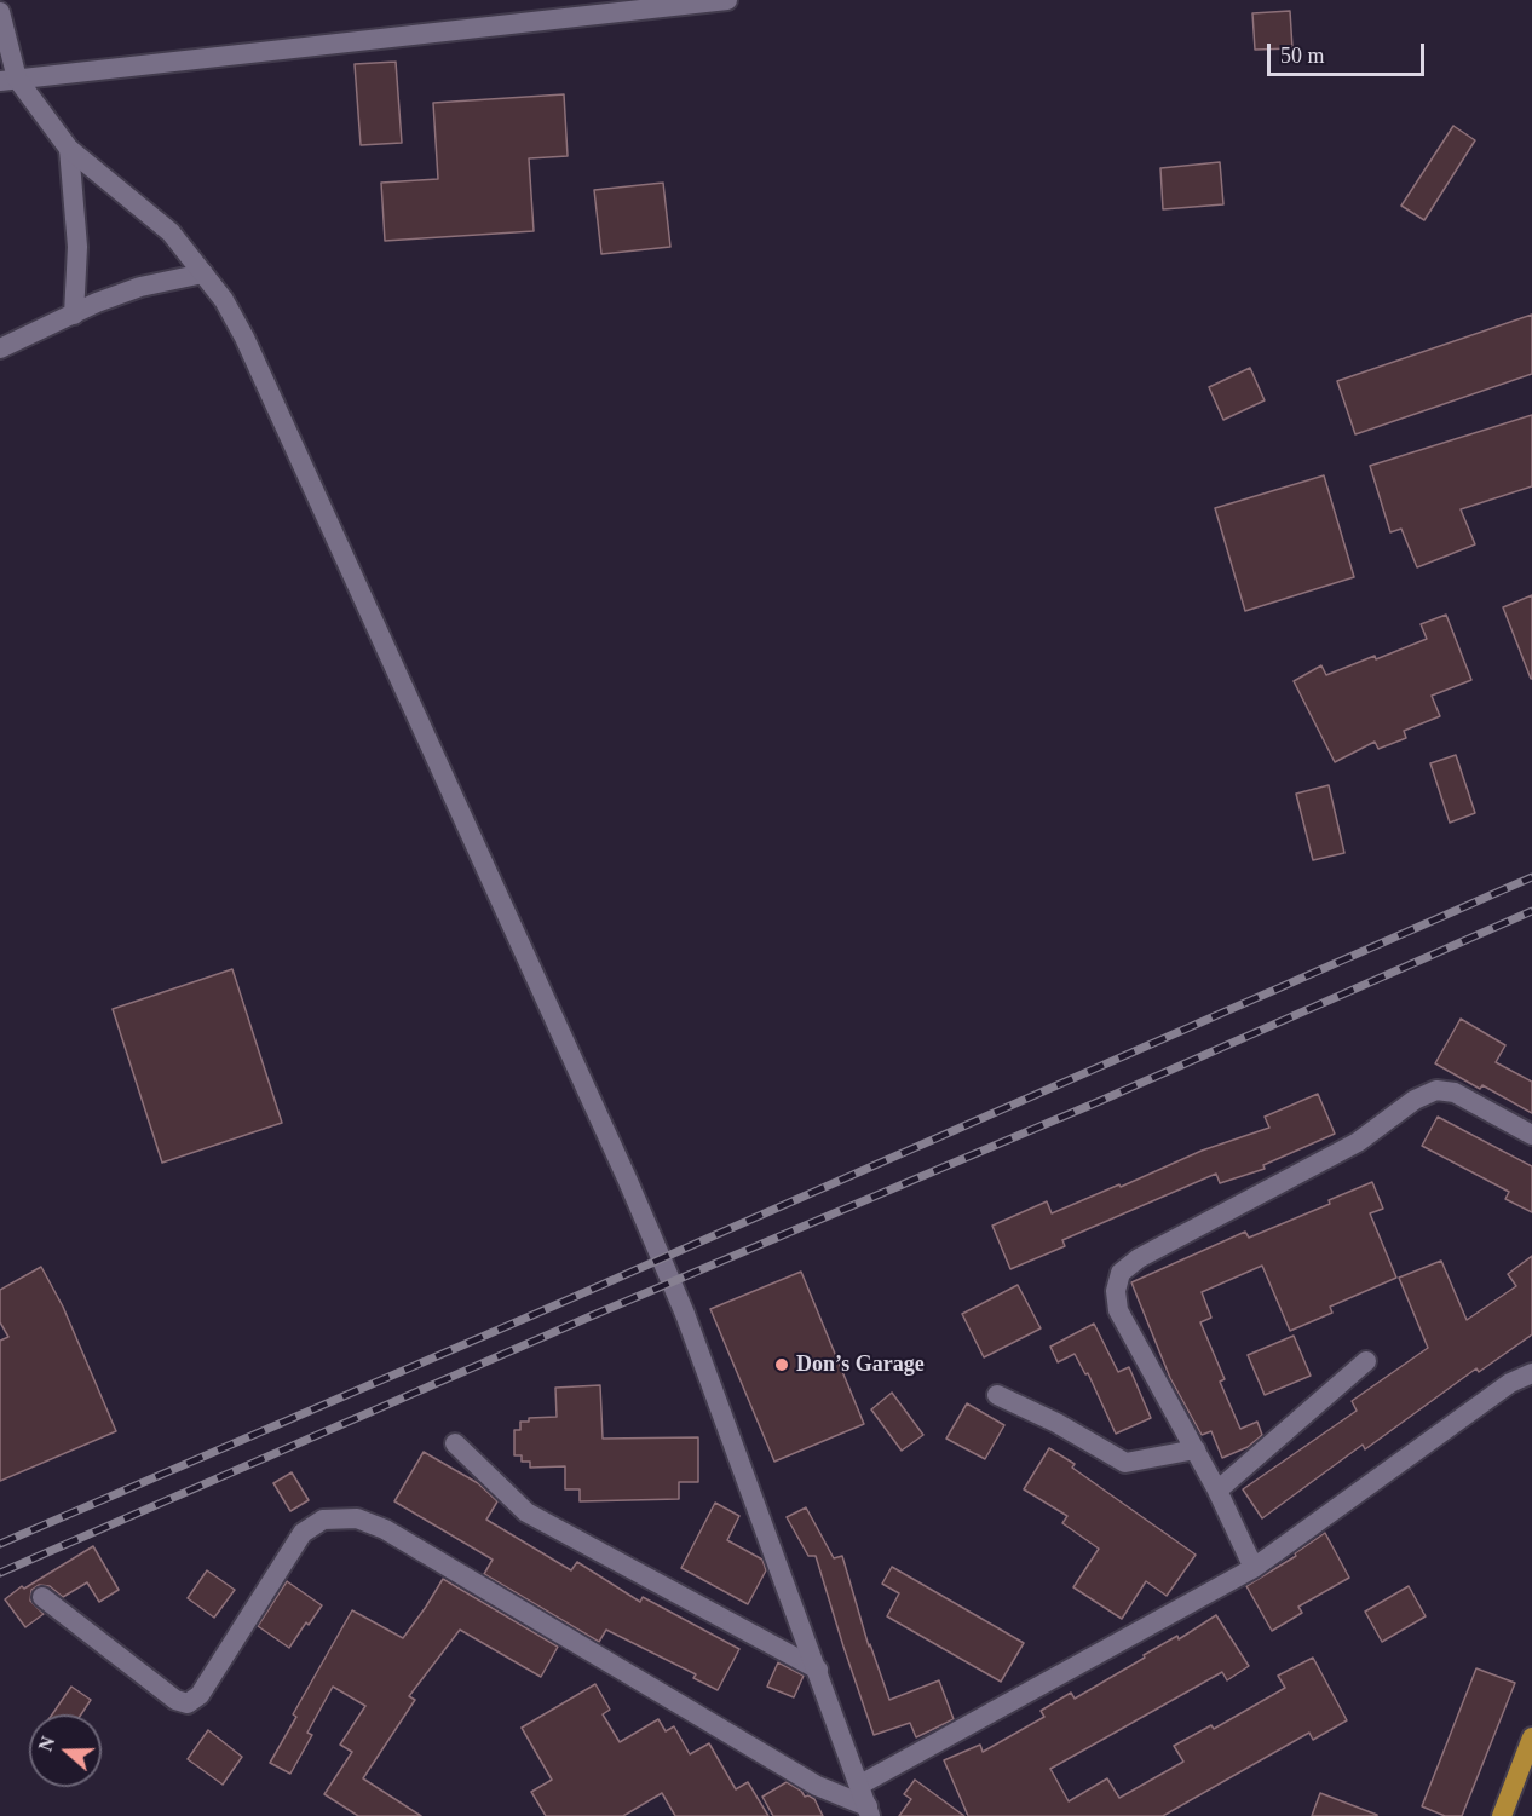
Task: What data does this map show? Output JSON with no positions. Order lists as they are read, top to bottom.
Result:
{
  "places": ["Don’s Garage"],
  "scale_bar": "50 m",
  "north": "left"
}
